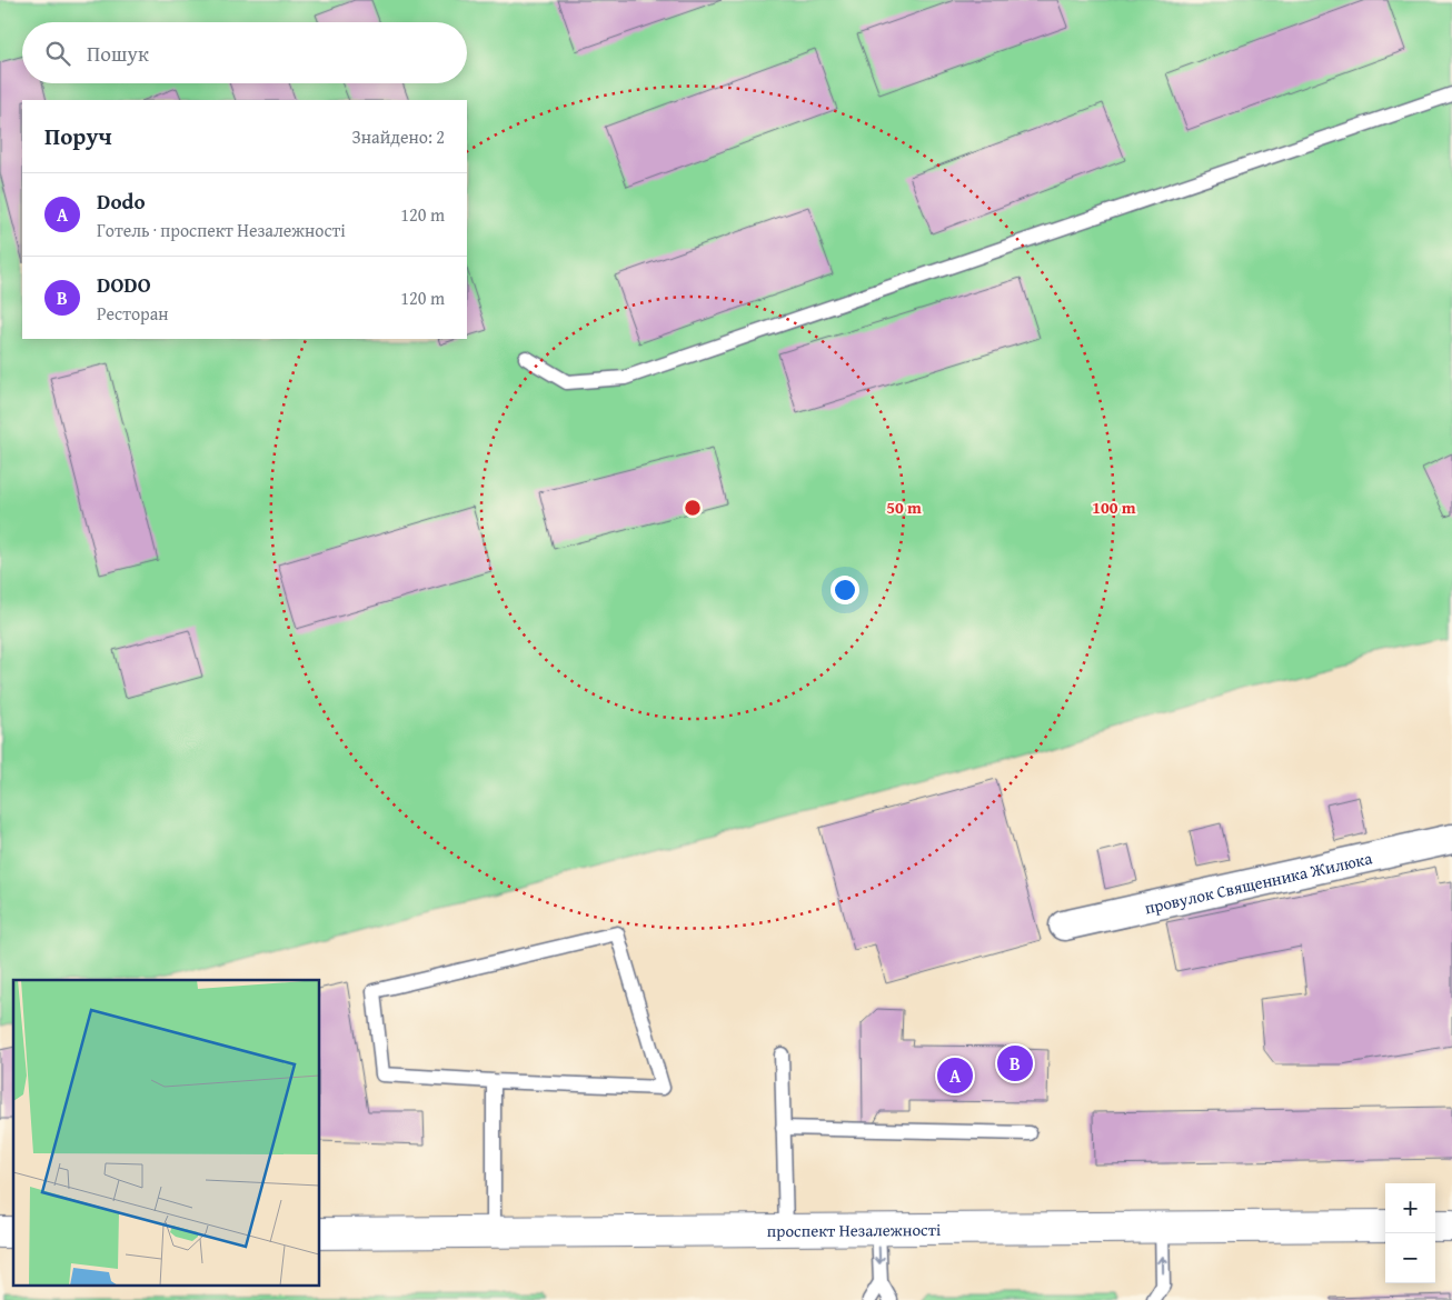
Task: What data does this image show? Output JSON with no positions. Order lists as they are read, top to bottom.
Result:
{
  "streets": {
    "main road": ["проспект Незалежності"],
    "street": ["провулок Священника Жилюка"]
  },
  "page": {
    "search": "Пошук",
    "heading": ["Поруч", "Знайдено: 2"],
    "list": [
      {
        "mark": "A",
        "name": "Dodo",
        "note": "Готель · проспект Незалежності",
        "value": "120 m"
      },
      {
        "mark": "B",
        "name": "DODO",
        "note": "Ресторан",
        "value": "120 m"
      }
    ],
    "pins": ["B", "A"],
    "map_buttons": ["+", "−"]
  },
  "rings": ["50 m", "100 m"]
}
